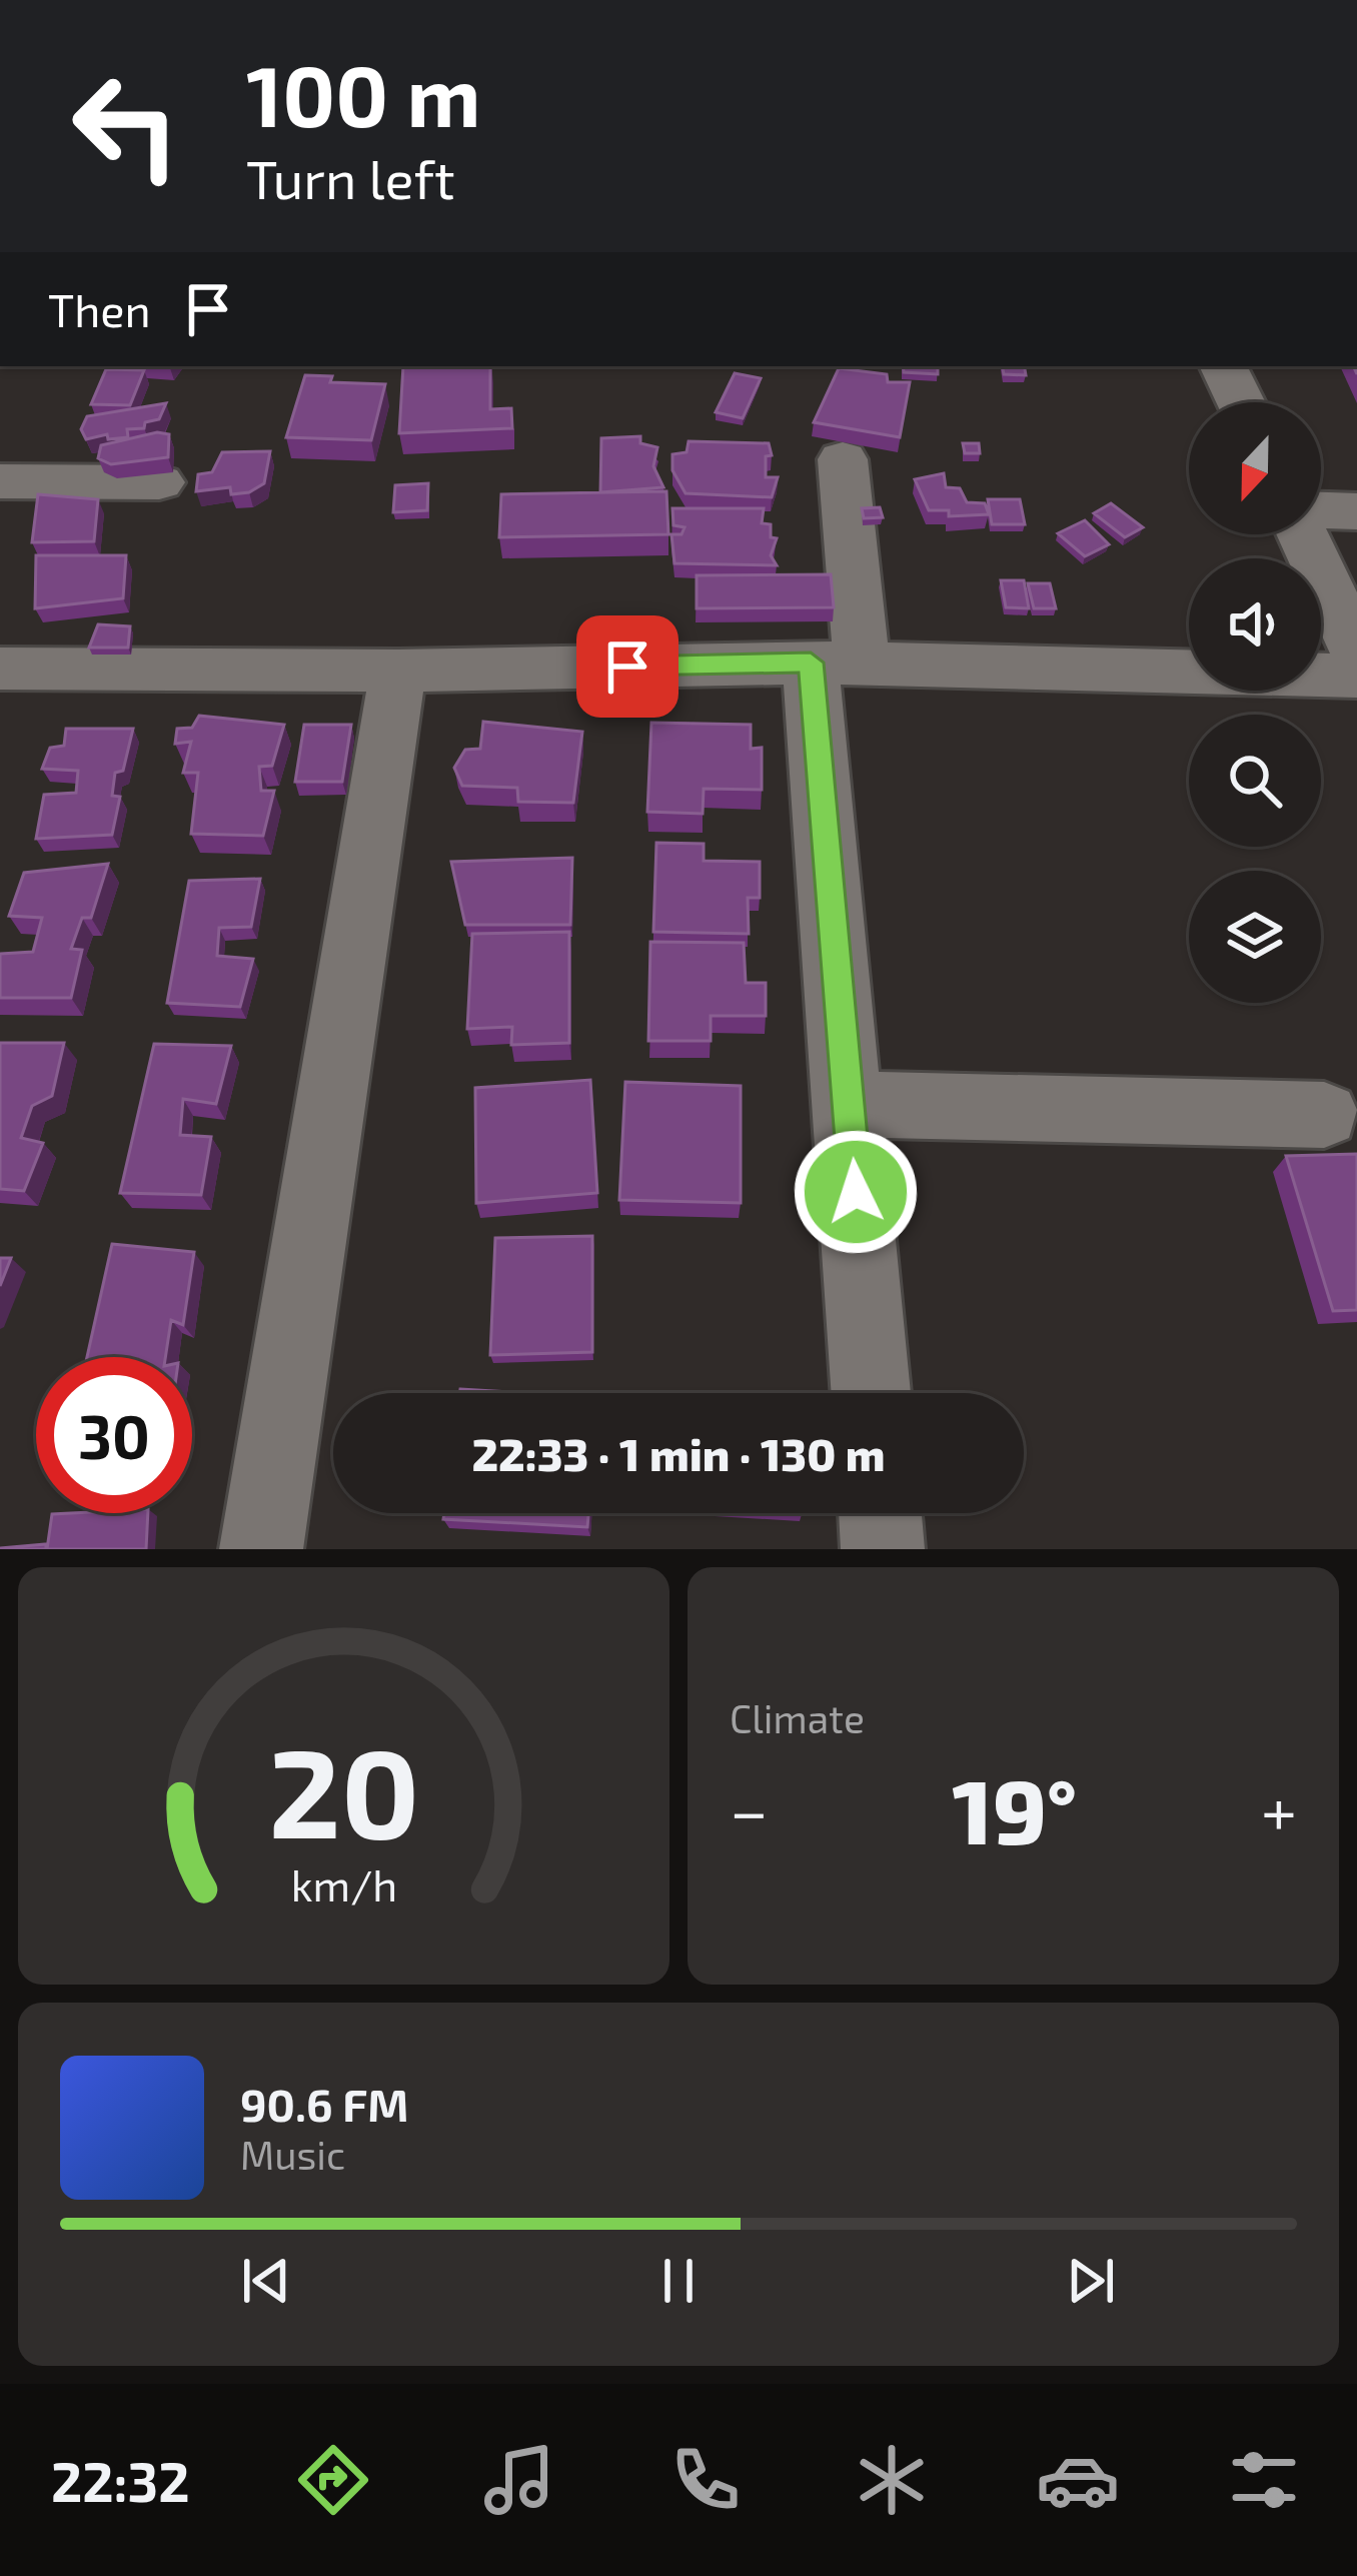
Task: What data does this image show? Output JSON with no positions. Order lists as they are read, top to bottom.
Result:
{
  "north": "bottom",
  "page": {
    "turn": ["100 m", "Turn left"],
    "then": "Then",
    "limit": "30",
    "trip": "22:33 · 1 min · 130 m",
    "tile": "Climate",
    "heat": ["−", "19°", "+"],
    "song": ["90.6 FM", "Music"],
    "tabs": "22:32",
    "gauge": ["20", "km/h"]
  }
}
